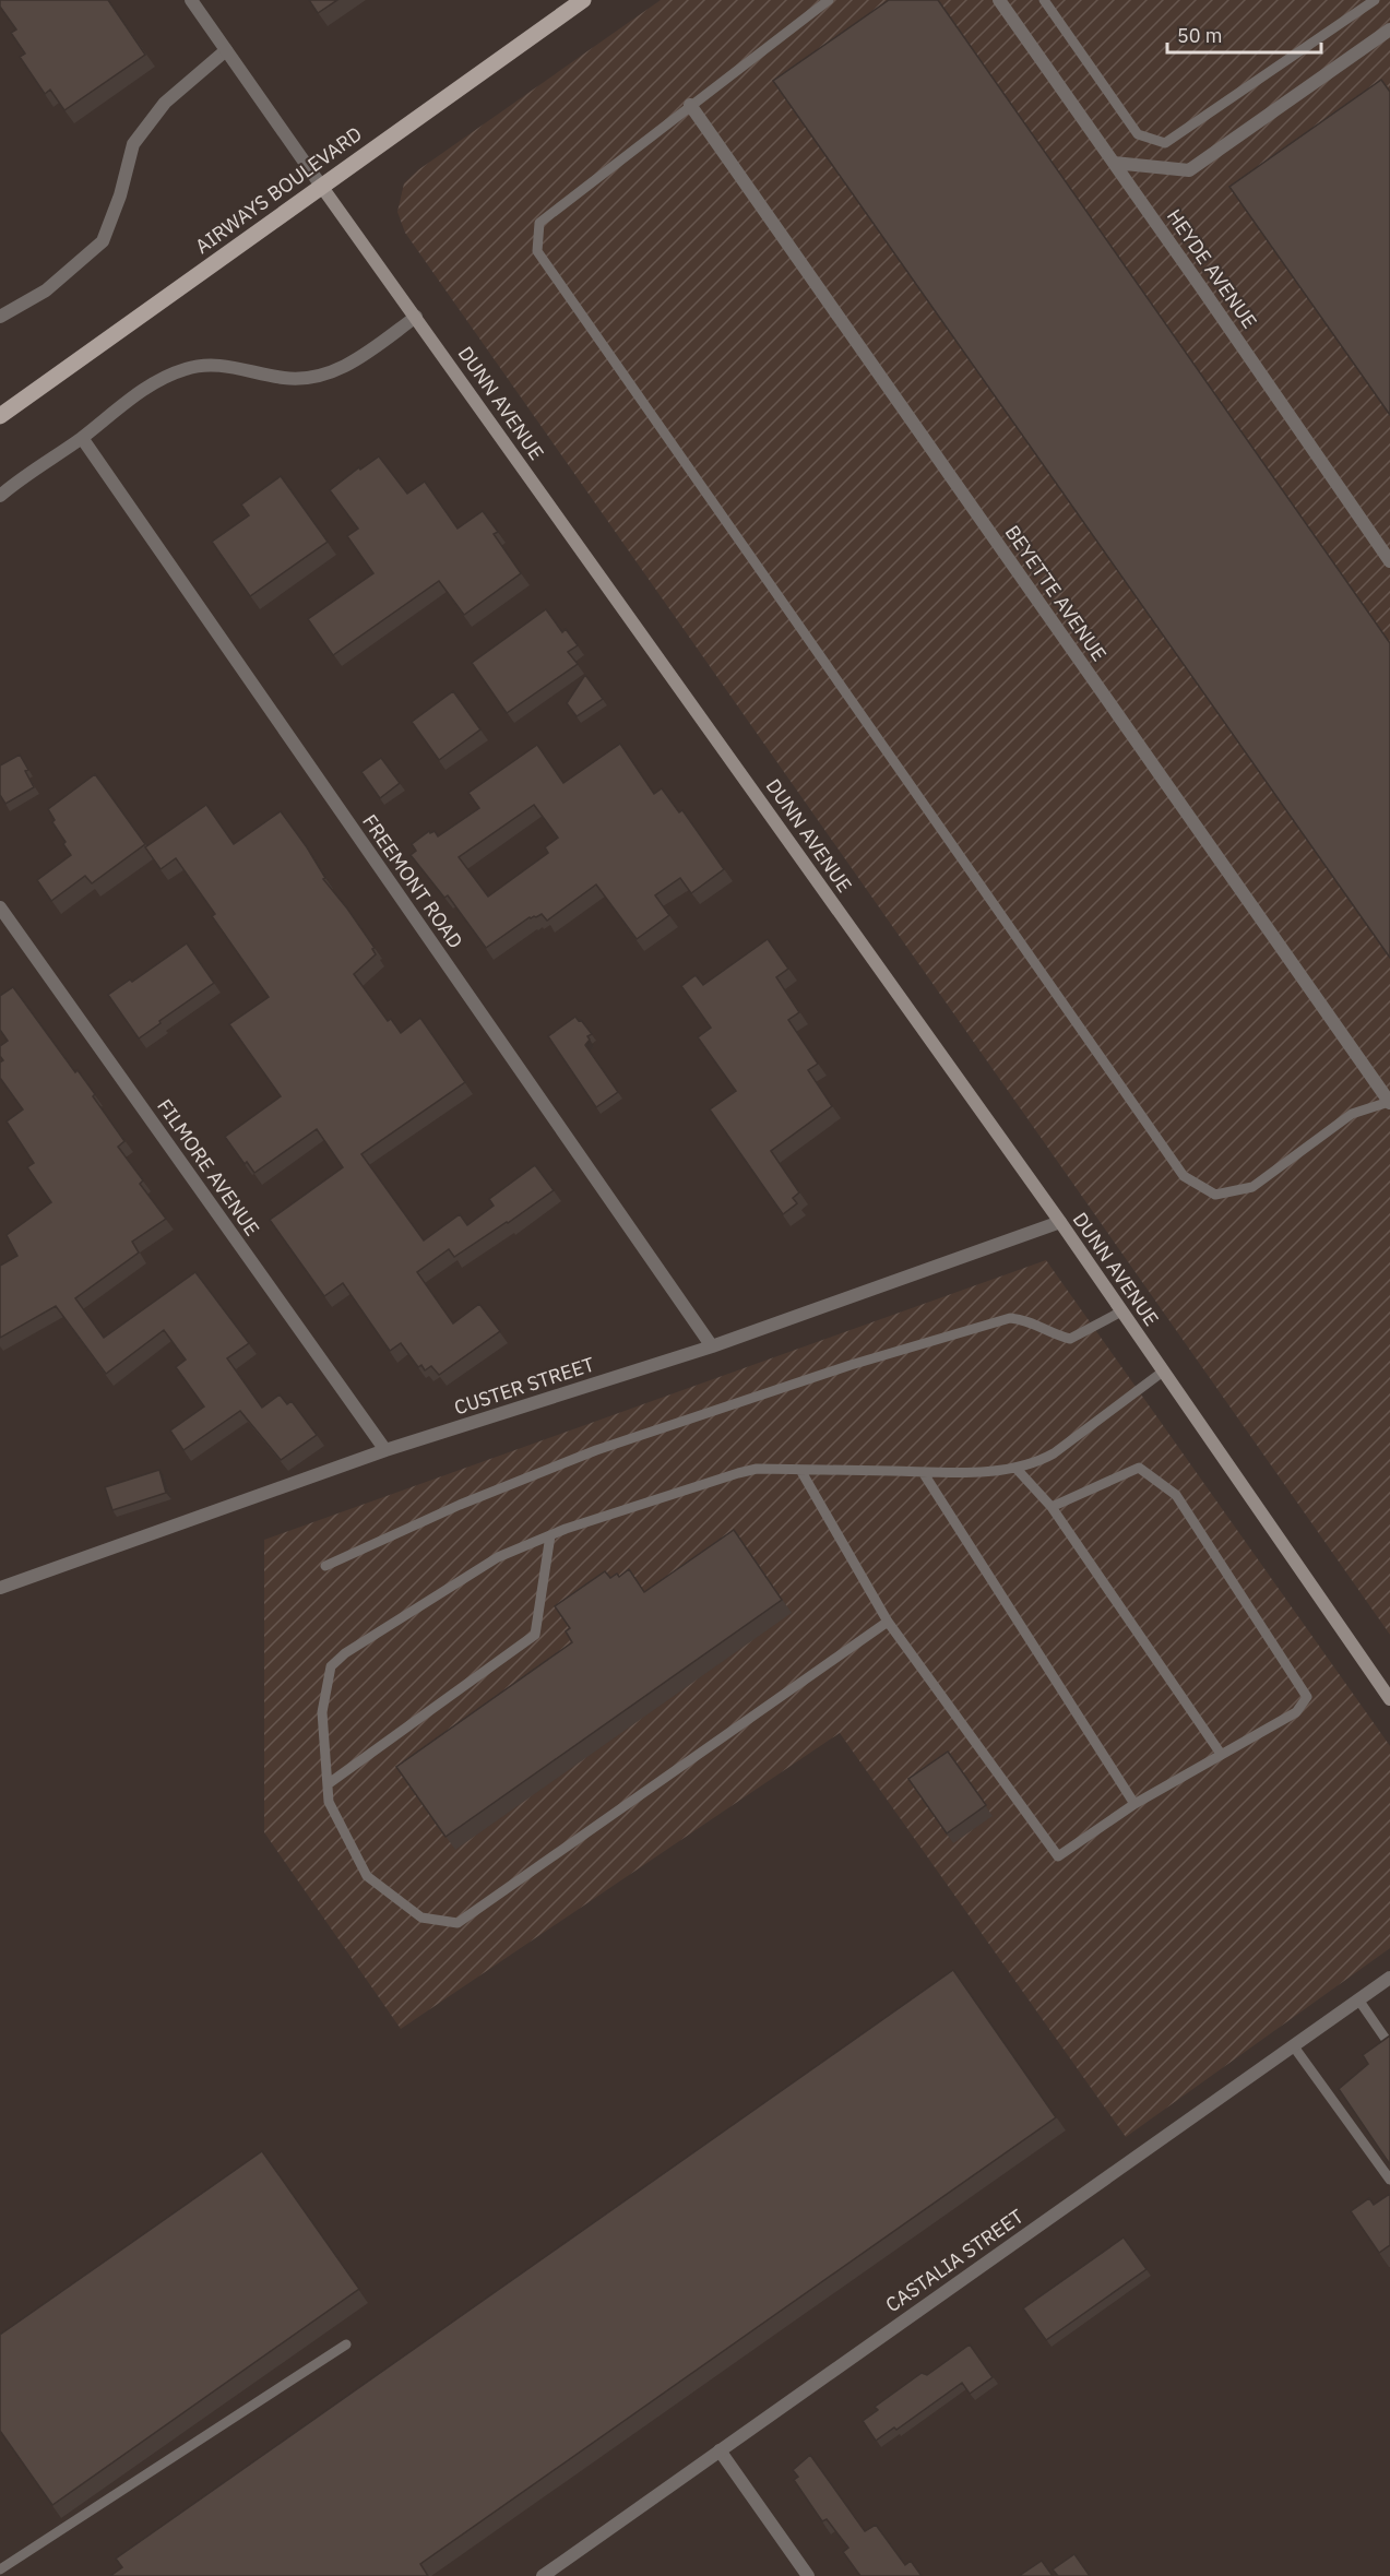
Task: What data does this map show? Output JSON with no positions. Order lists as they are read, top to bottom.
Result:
{
  "streets": {
    "main road": ["AIRWAYS BOULEVARD", "DUNN AVENUE"],
    "street": [
      "HEYDE AVENUE",
      "BEYETTE AVENUE",
      "FREEMONT ROAD",
      "FILMORE AVENUE",
      "CUSTER STREET",
      "CASTALIA STREET"
    ]
  },
  "crossings": [
    ["AIRWAYS BOULEVARD", "DUNN AVENUE"],
    ["DUNN AVENUE", "CUSTER STREET"],
    ["FREEMONT ROAD", "CUSTER STREET"],
    ["FILMORE AVENUE", "CUSTER STREET"]
  ],
  "scale_bar": "50 m"
}
